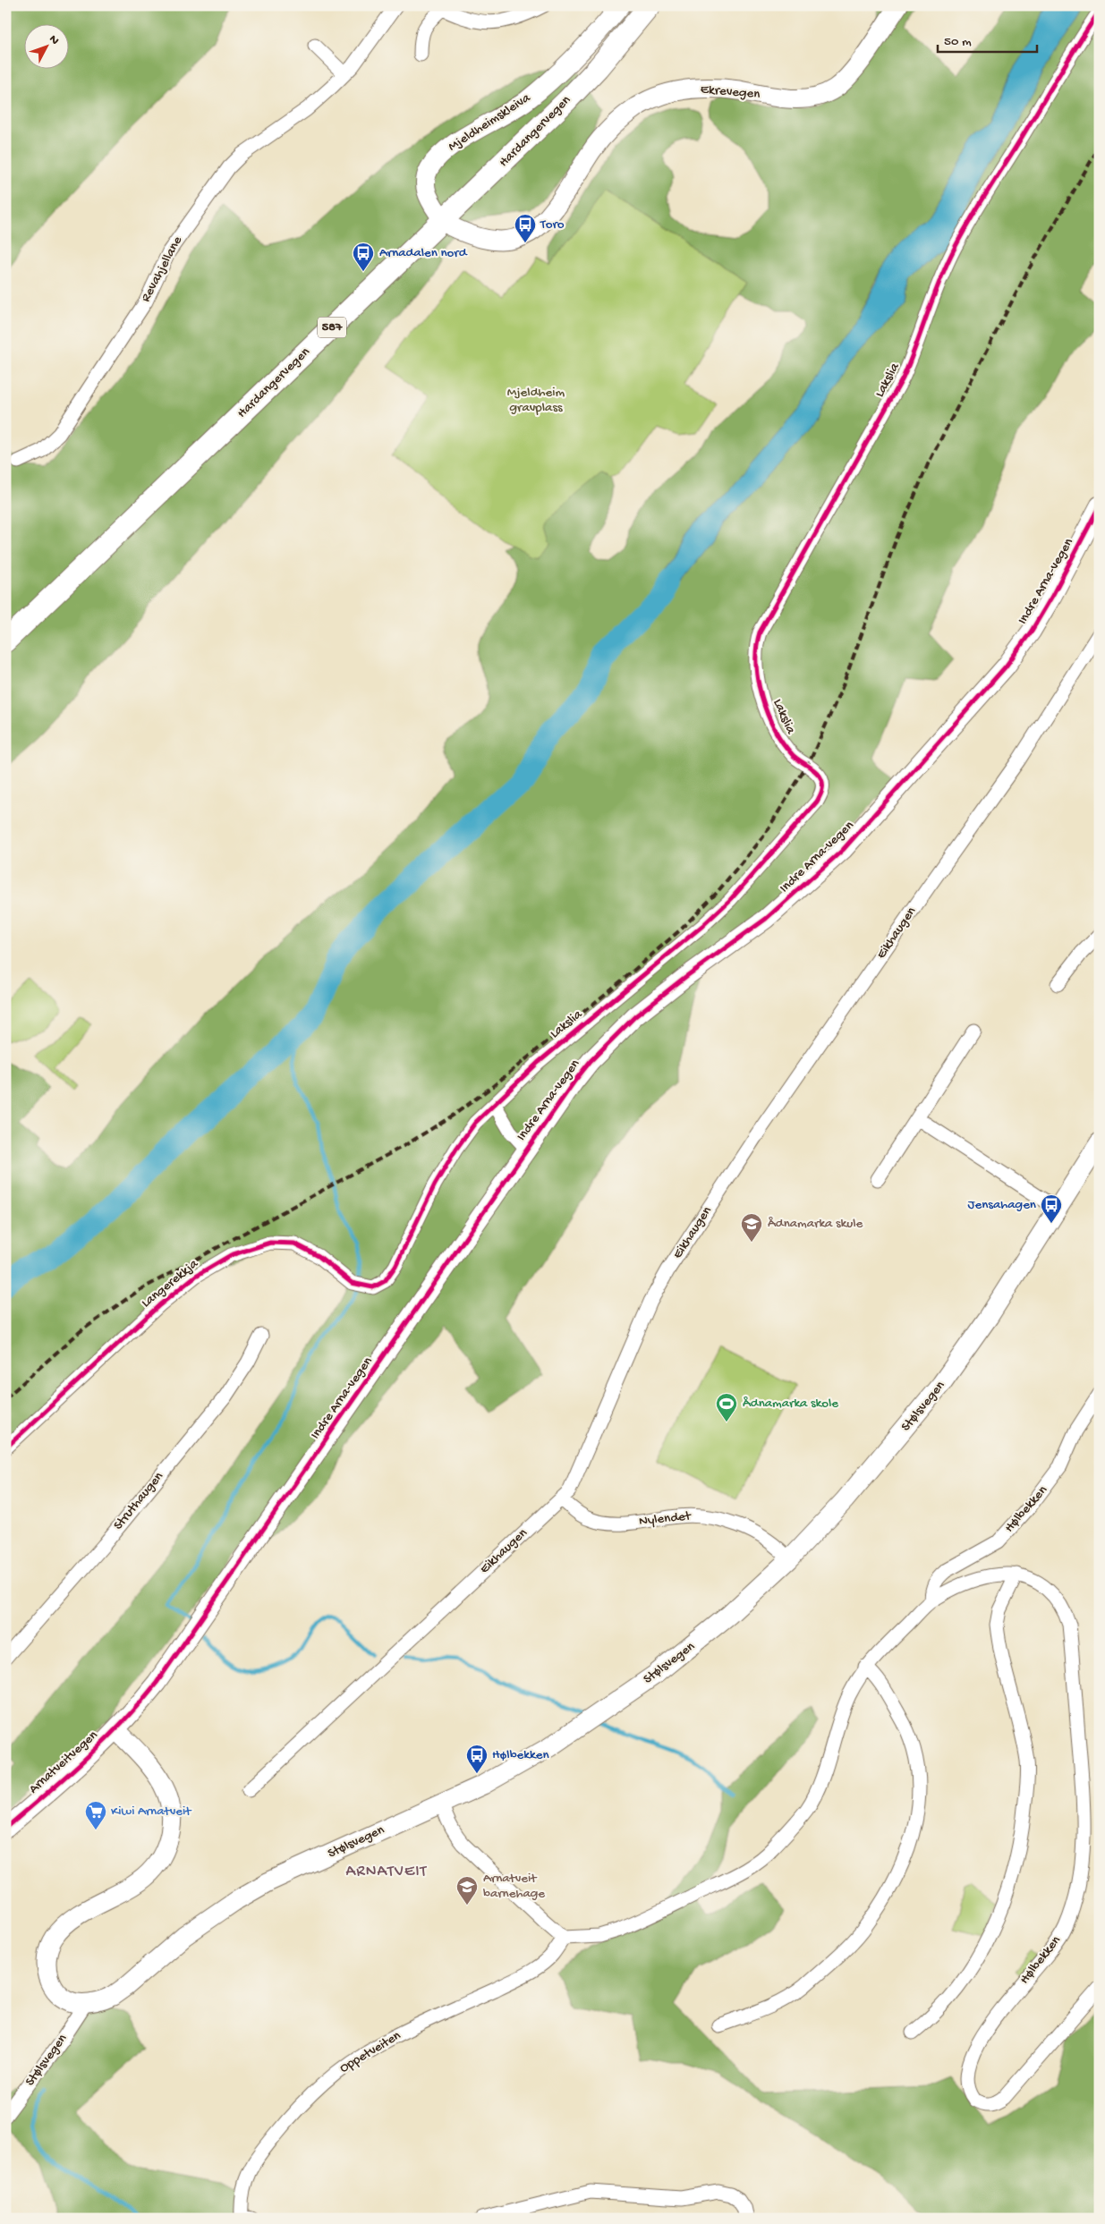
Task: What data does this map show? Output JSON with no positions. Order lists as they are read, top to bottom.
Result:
{
  "streets": {
    "main road": [
      "Ekrevegen",
      "Mjeldheimskleiva",
      "Hardangervegen",
      "587",
      "Indre Arna-vegen",
      "Stølsvegen",
      "Arnatveitvegen"
    ],
    "street": [
      "Revahjellane",
      "Lakslia",
      "Eikhaugen",
      "Langerekkja",
      "Struthaugen",
      "Hølbekken",
      "Nylendet",
      "Oppetveiten"
    ]
  },
  "crossings": [
    ["Lakslia", "Langerekkja"],
    ["Indre Arna-vegen", "Arnatveitvegen"],
    ["Eikhaugen", "Nylendet"],
    ["Stølsvegen", "Nylendet"],
    ["Hølbekken", "Oppetveiten"]
  ],
  "districts": ["ARNATVEIT"],
  "parks": ["Mjeldheim gravplass"],
  "places": {
    "bus stop": [
      "Toro",
      "Arnadalen nord",
      "Jensahagen",
      "Hølbekken"
    ],
    "school or university": ["Ådnamarka skule", "Arnatveit barnehage"],
    "sports": ["Ådnamarka skole"],
    "supermarket": ["Kiwi Arnatveit"]
  },
  "scale_bar": "50 m",
  "north": "top right"
}
